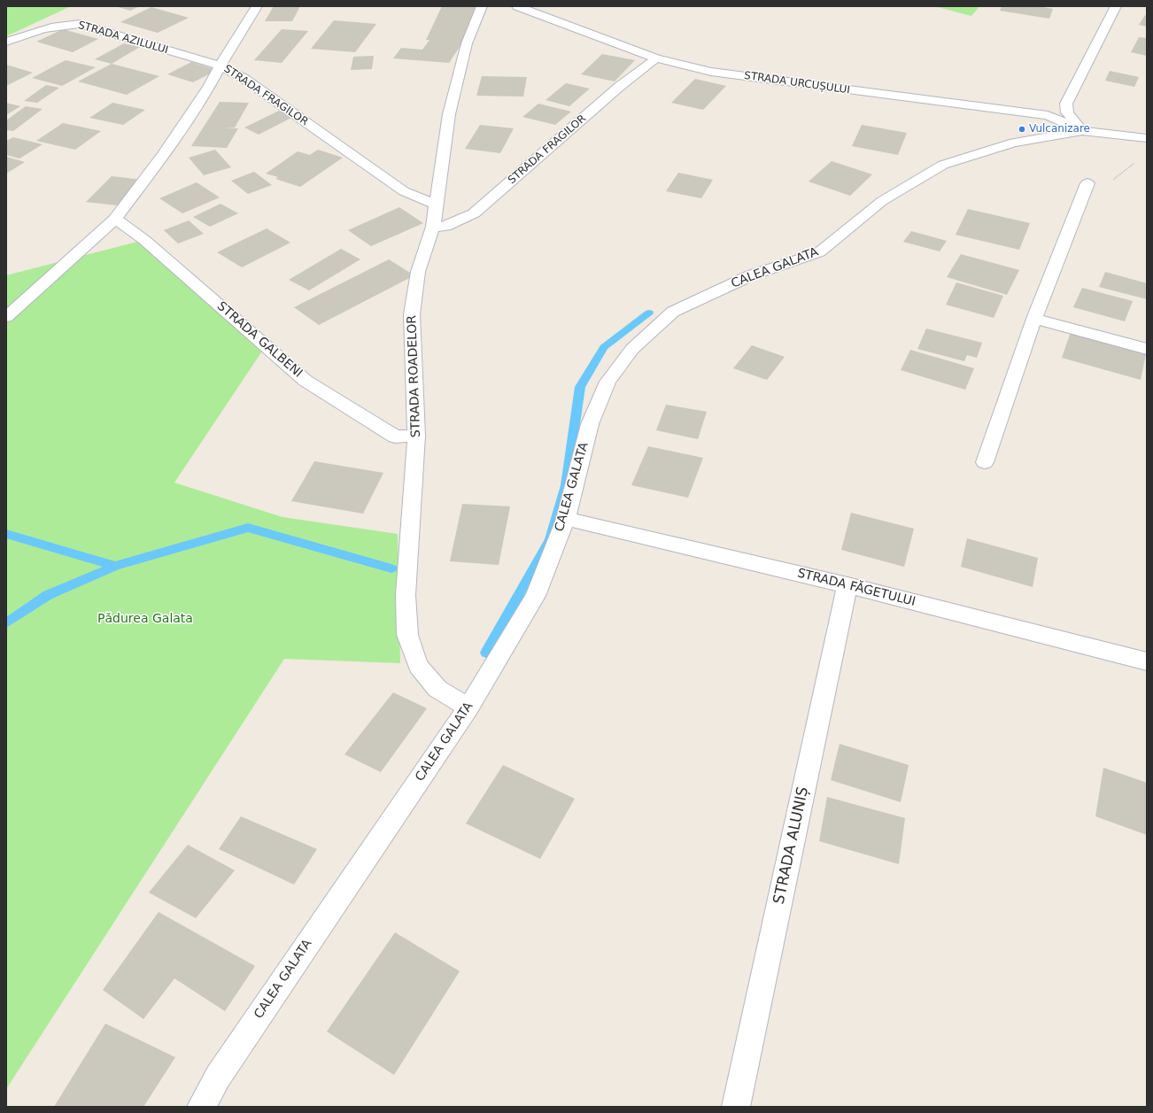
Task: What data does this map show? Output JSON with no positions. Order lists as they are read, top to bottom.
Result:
{
  "streets": {
    "street": [
      "STRADA AZILULUI",
      "STRADA URCUȘULUI",
      "STRADA FRAGILOR",
      "CALEA GALATA",
      "STRADA GALBENI",
      "STRADA ROADELOR",
      "STRADA FĂGETULUI",
      "STRADA ALUNIȘ"
    ]
  },
  "crossings": [
    ["STRADA AZILULUI", "STRADA FRAGILOR"],
    ["STRADA URCUȘULUI", "STRADA FRAGILOR"],
    ["STRADA URCUȘULUI", "CALEA GALATA"],
    ["STRADA FRAGILOR", "STRADA ROADELOR"],
    ["CALEA GALATA", "STRADA ROADELOR"],
    ["CALEA GALATA", "STRADA FĂGETULUI"],
    ["STRADA GALBENI", "STRADA ROADELOR"],
    ["STRADA FĂGETULUI", "STRADA ALUNIȘ"]
  ],
  "parks": ["Pădurea Galata"],
  "places": ["Vulcanizare"]
}
